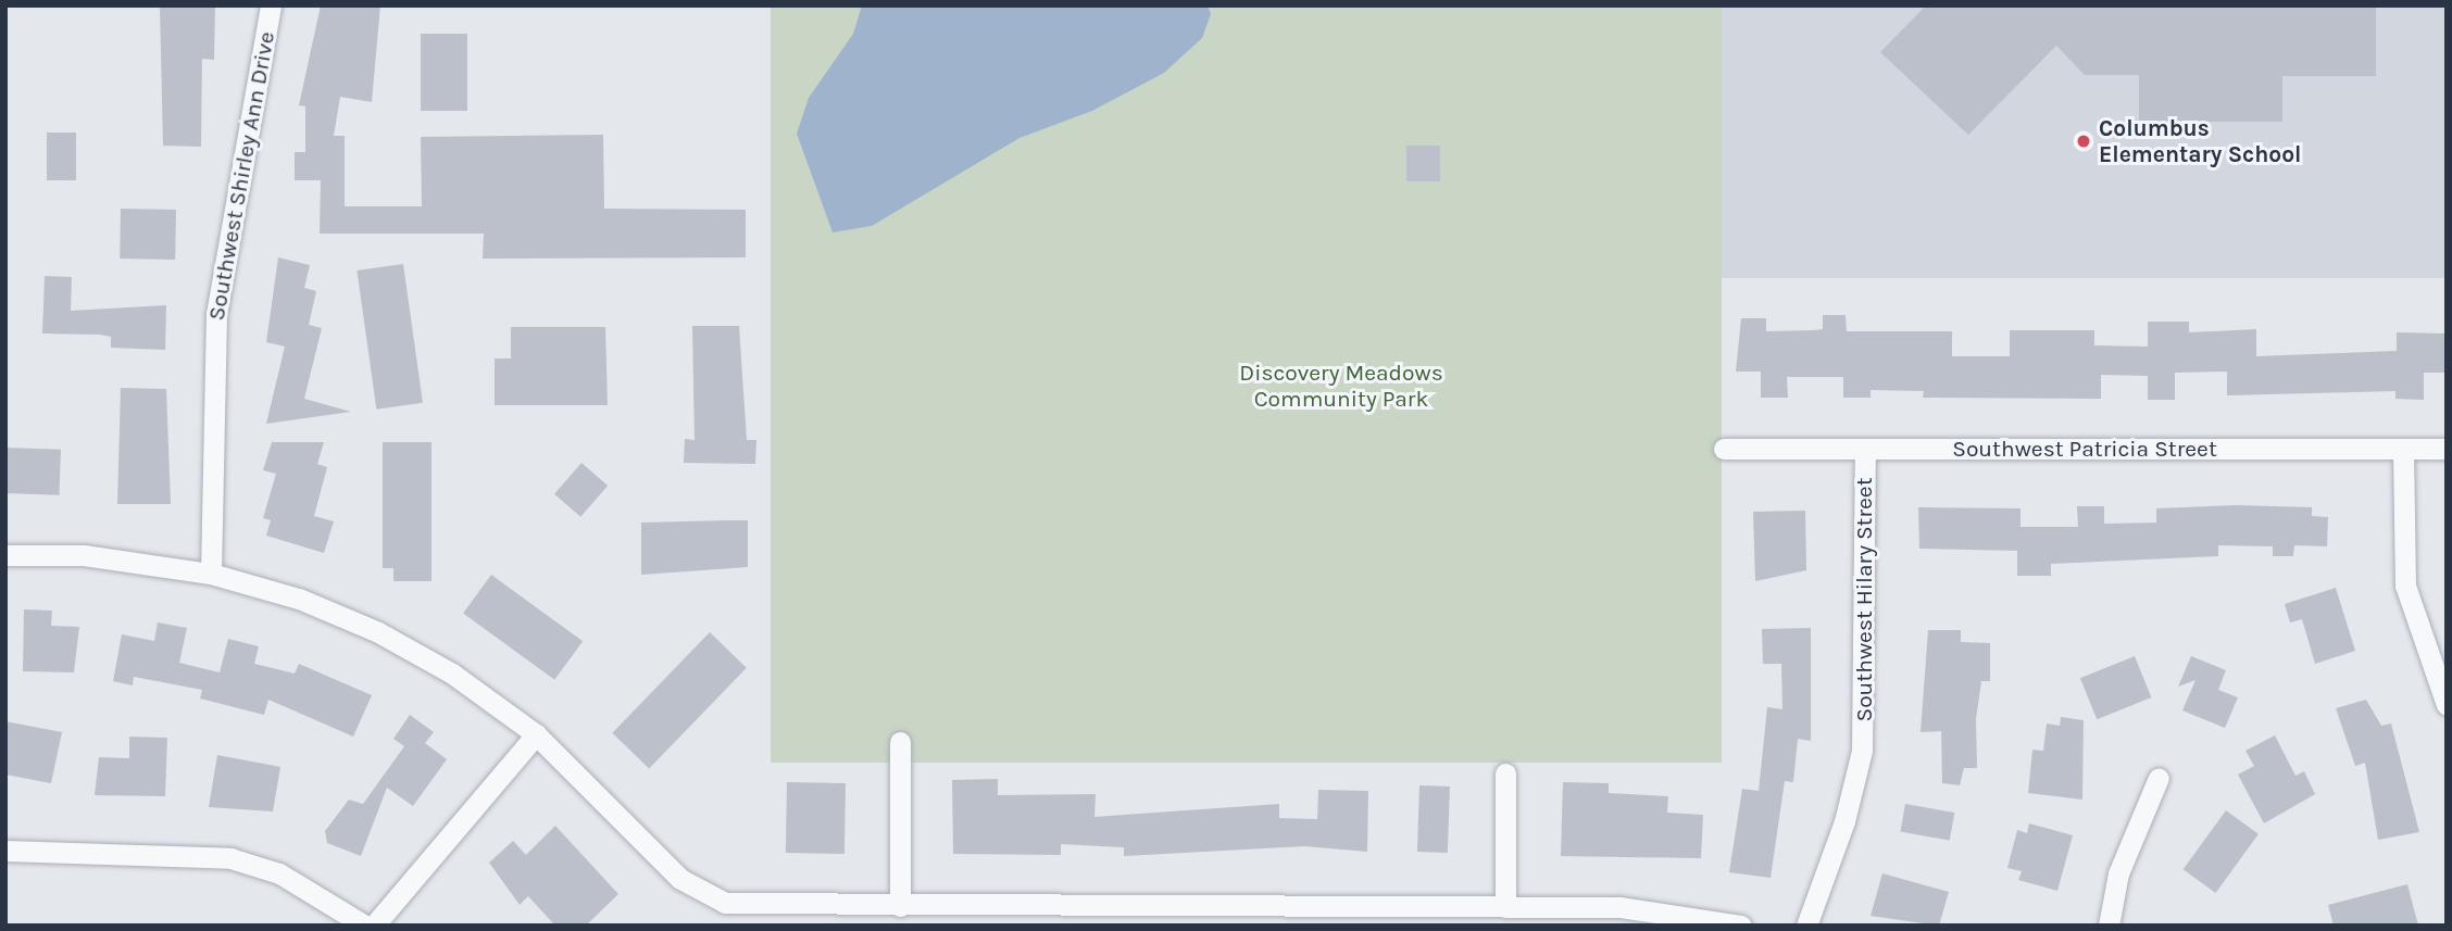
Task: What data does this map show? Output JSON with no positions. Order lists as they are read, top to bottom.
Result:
{
  "streets": {
    "street": ["Southwest Shirley Ann Drive", "Southwest Patricia Street", "Southwest Hilary Street"]
  },
  "crossings": [
    ["Southwest Patricia Street", "Southwest Hilary Street"]
  ],
  "parks": ["Discovery Meadows Community Park"],
  "places": ["Columbus Elementary School"]
}
